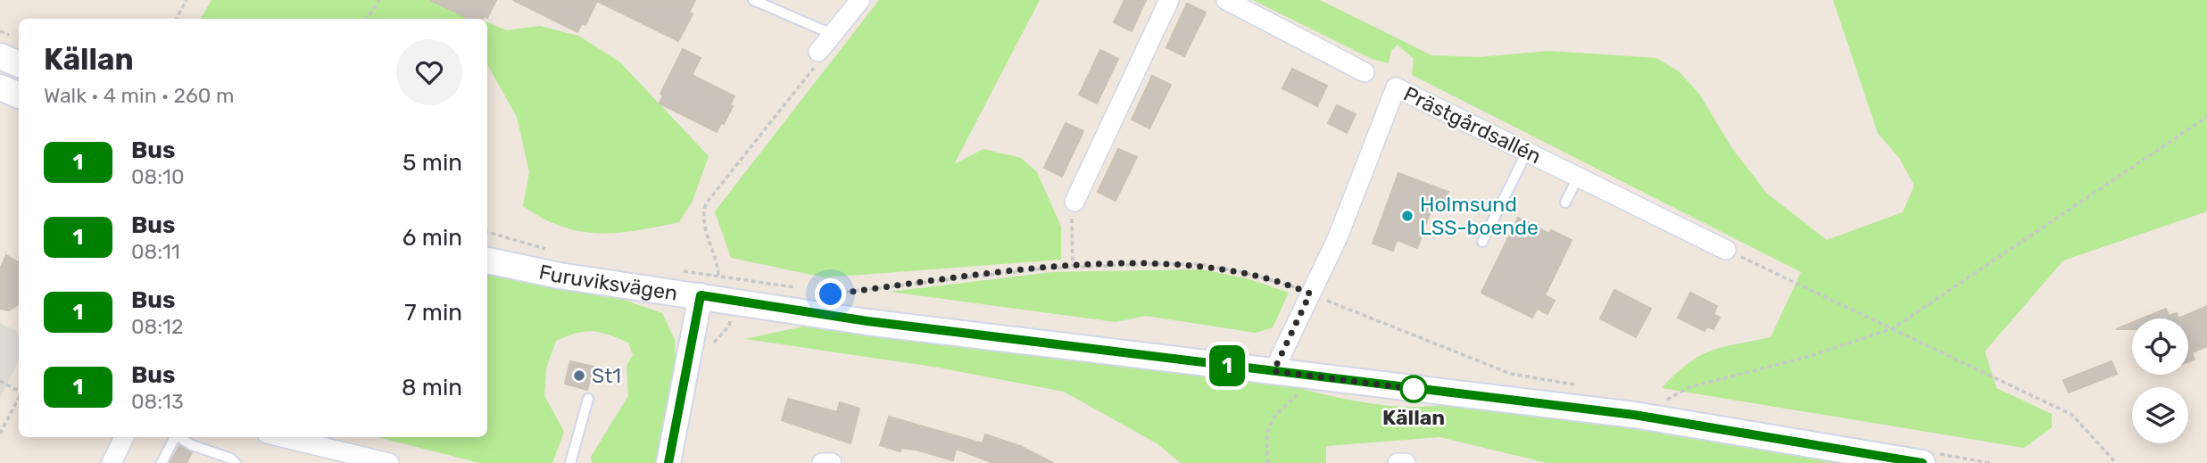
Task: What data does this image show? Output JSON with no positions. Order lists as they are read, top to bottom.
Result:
{
  "streets": {
    "main road": ["Furuviksvägen"],
    "street": ["Prästgårdsallén"]
  },
  "crossings": [
    ["Prästgårdsallén", "Furuviksvägen"]
  ],
  "places": ["Holmsund LSS-boende", "St1", "Källan"],
  "lines": ["bus line 1"],
  "page": {
    "on_map": "1",
    "heading": ["Källan", "Walk · 4 min · 260 m"],
    "list": [
      {
        "mark": "1",
        "name": "Bus",
        "note": "08:10",
        "value": "5 min"
      },
      {
        "mark": "1",
        "name": "Bus",
        "note": "08:11",
        "value": "6 min"
      },
      {
        "mark": "1",
        "name": "Bus",
        "note": "08:12",
        "value": "7 min"
      },
      {
        "mark": "1",
        "name": "Bus",
        "note": "08:13",
        "value": "8 min"
      }
    ]
  }
}
